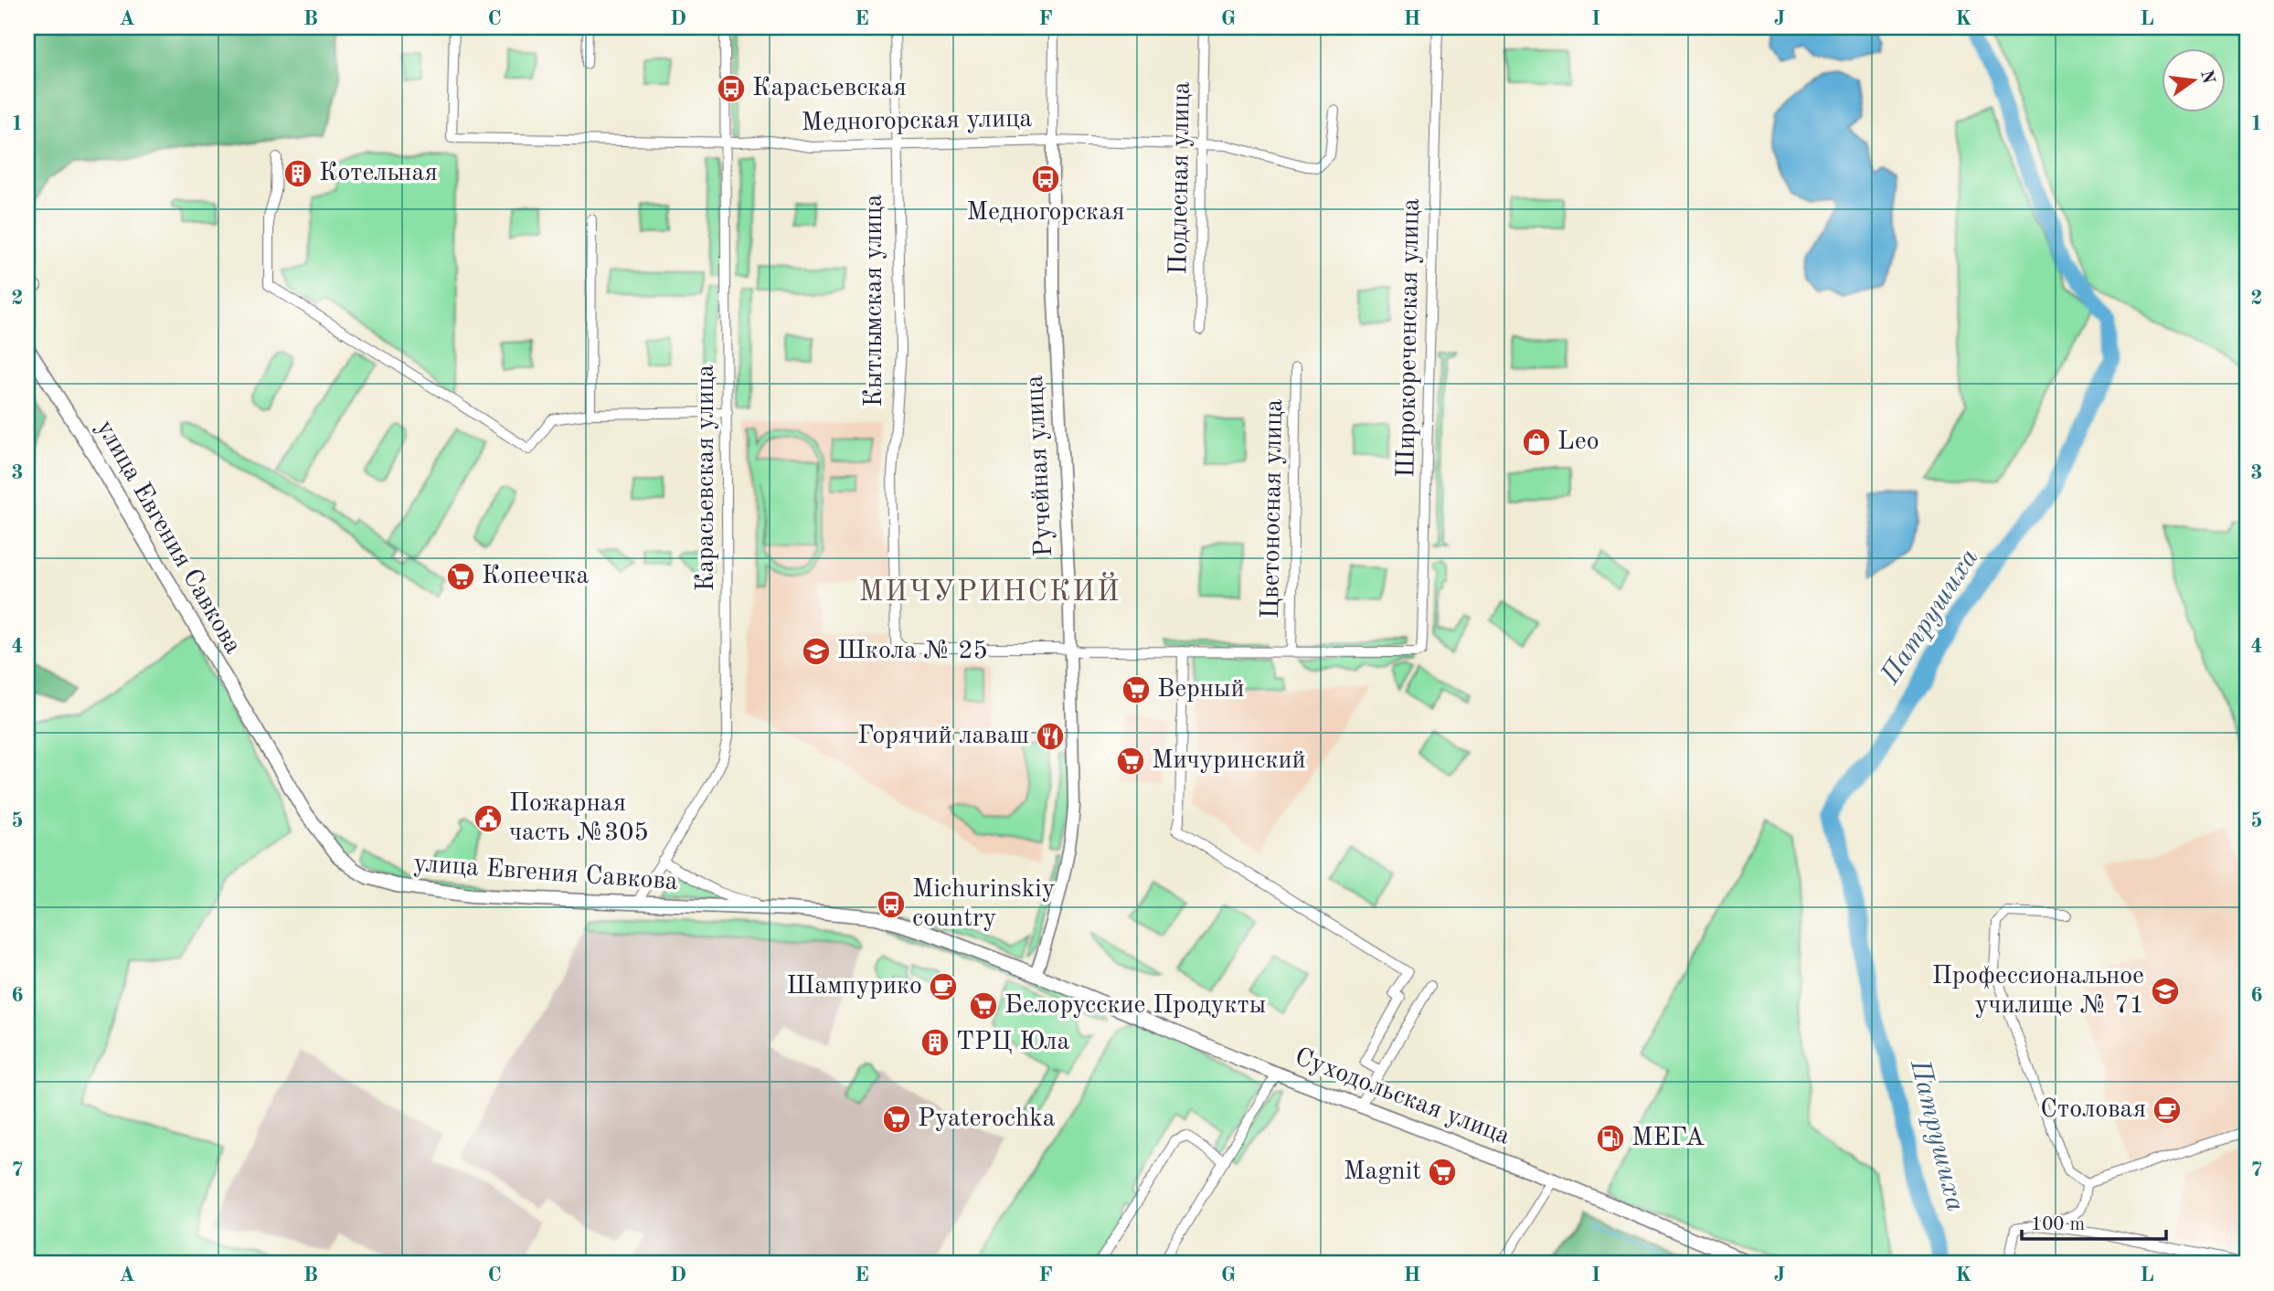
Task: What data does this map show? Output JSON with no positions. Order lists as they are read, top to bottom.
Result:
{
  "streets": {
    "main road": ["улица Евгения Савкова", "Суходольская улица"],
    "street": [
      "Медногорская улица",
      "Подлесная улица",
      "Кытлымская улица",
      "Широкореченская улица",
      "Ручейная улица",
      "Карасьевская улица",
      "Цветоносная улица"
    ]
  },
  "crossings": [
    ["Медногорская улица", "Подлесная улица"],
    ["Медногорская улица", "Кытлымская улица"],
    ["Медногорская улица", "Ручейная улица"],
    ["Медногорская улица", "Карасьевская улица"],
    ["Кытлымская улица", "Цветоносная улица"],
    ["Широкореченская улица", "Цветоносная улица"],
    ["Ручейная улица", "Цветоносная улица"],
    ["Ручейная улица", "улица Евгения Савкова"],
    ["Ручейная улица", "Суходольская улица"],
    ["Карасьевская улица", "улица Евгения Савкова"],
    ["улица Евгения Савкова", "Суходольская улица"]
  ],
  "districts": ["МИЧУРИНСКИЙ"],
  "water": ["Патрушиха"],
  "places": {
    "bus stop": ["Карасьевская", "Медногорская", "Michurinskiy country"],
    "building": ["Котельная", "ТРЦ Юла"],
    "shop": ["Leo"],
    "supermarket": [
      "Копеечка",
      "Верный",
      "Мичуринский",
      "Белорусские Продукты",
      "Pyaterochka",
      "Magnit"
    ],
    "school or university": ["Школа № 25", "Профессиональное училище № 71"],
    "restaurant": ["Горячий лаваш"],
    "public building": ["Пожарная часть №305"],
    "cafe": ["Шампурико", "Столовая"],
    "fuel station": ["МЕГА"]
  },
  "scale_bar": "100 m",
  "north": "right",
  "grid": {
    "columns": [
      "A",
      "B",
      "C",
      "D",
      "E",
      "F",
      "G",
      "H",
      "I",
      "J",
      "K",
      "L"
    ],
    "rows": [
      "1",
      "2",
      "3",
      "4",
      "5",
      "6",
      "7"
    ]
  }
}
